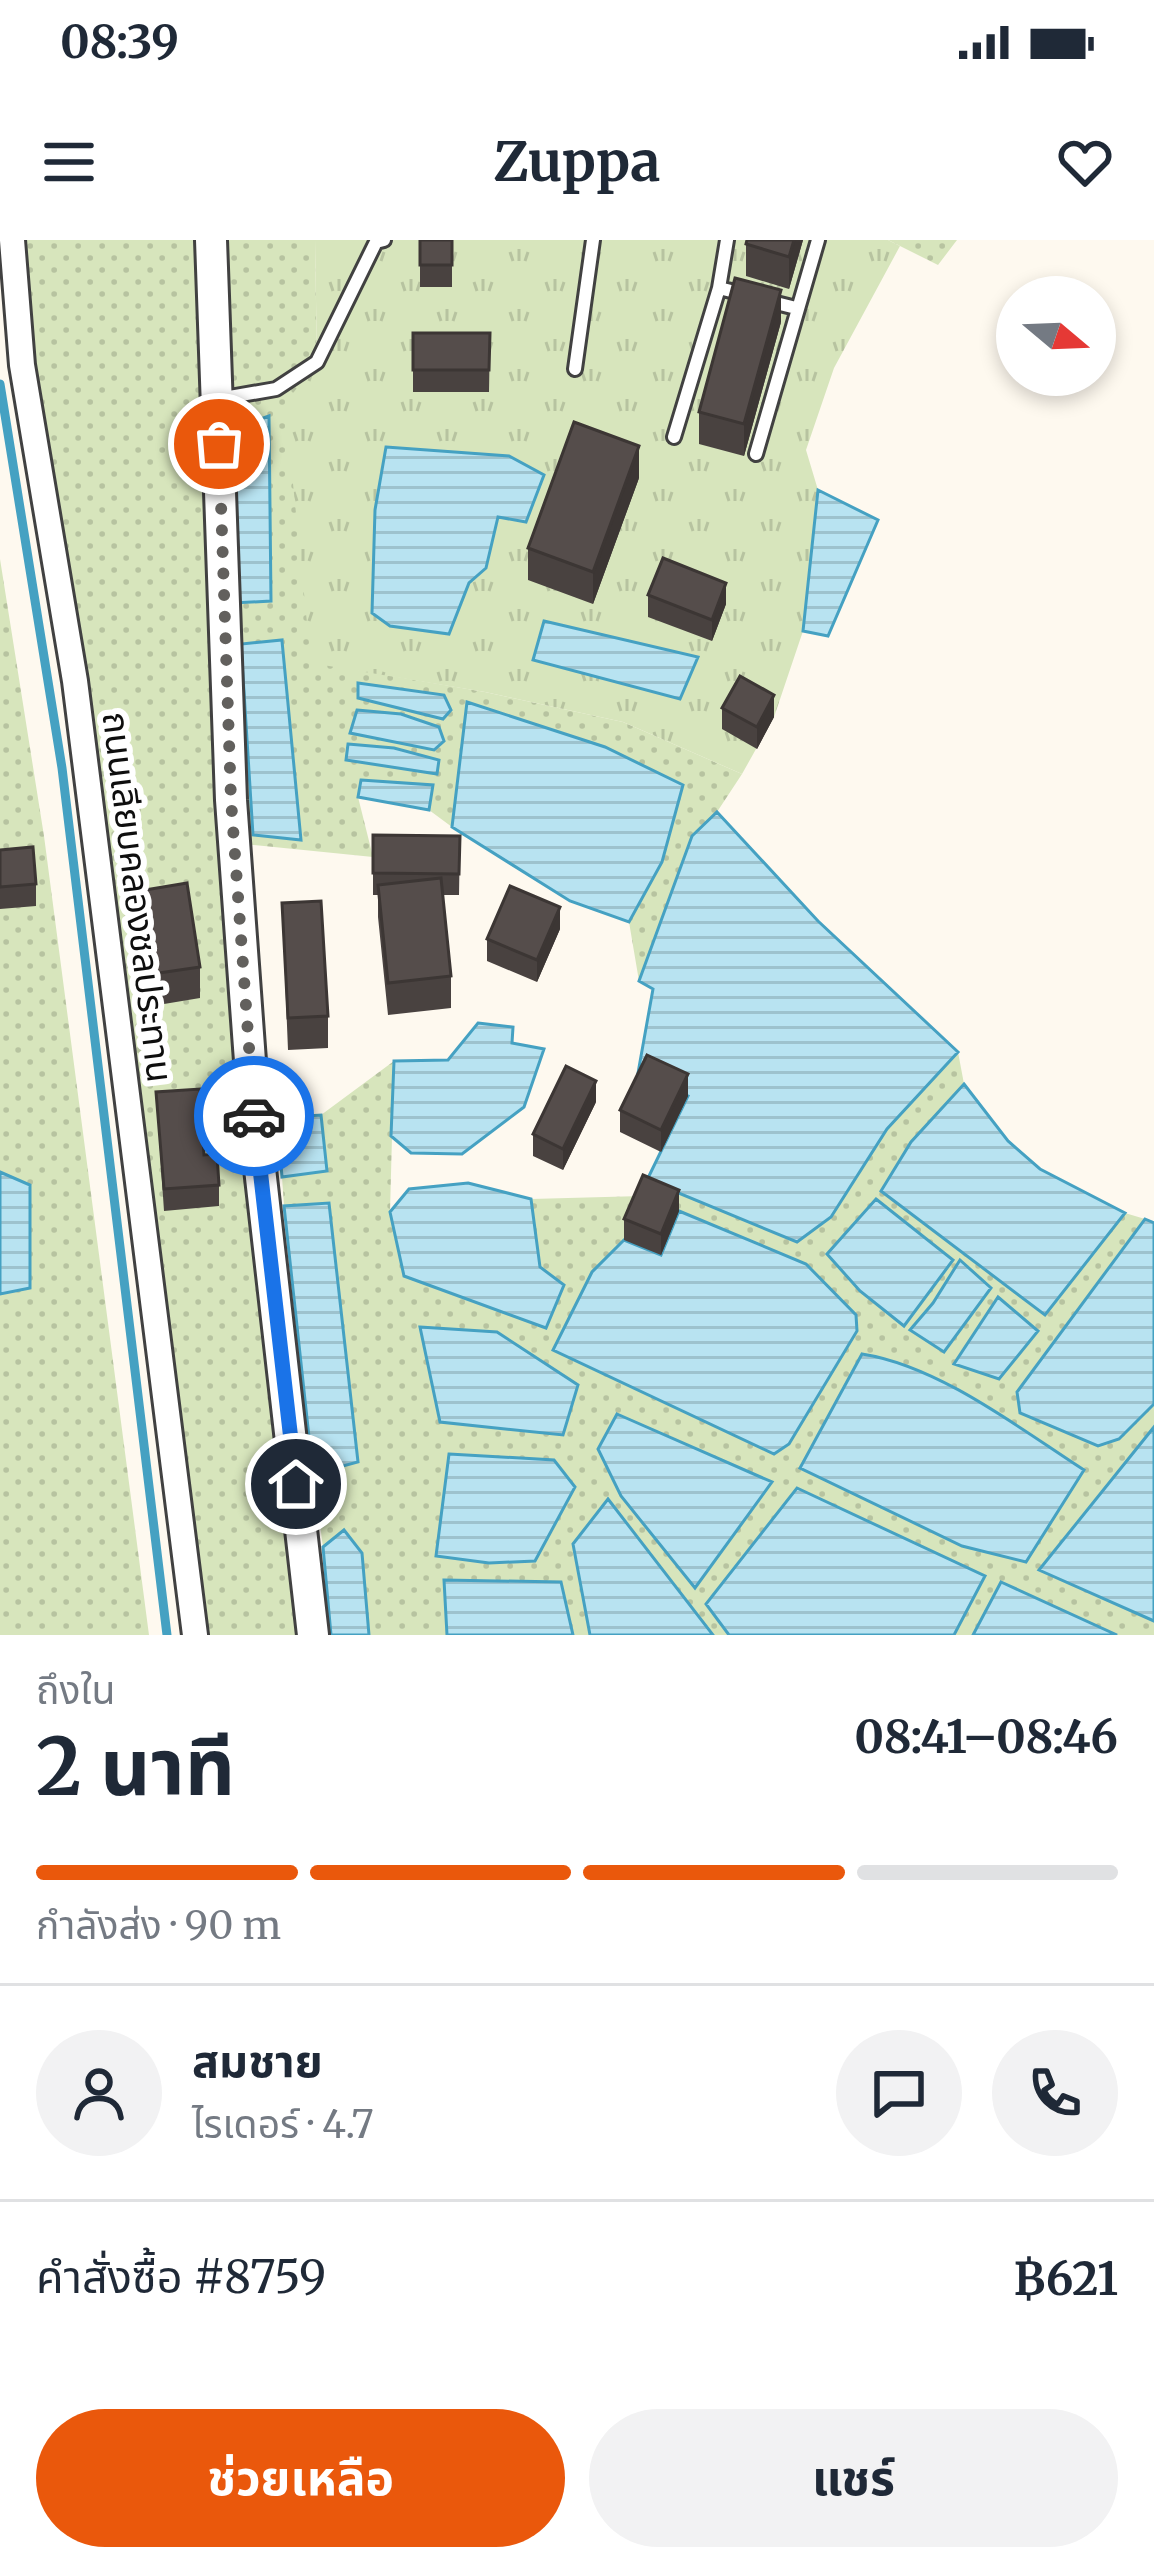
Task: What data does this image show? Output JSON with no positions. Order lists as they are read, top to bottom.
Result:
{
  "streets": {
    "street": ["ถนนเลียบคลองชลประทาน"]
  },
  "north": "right",
  "page": {
    "status": "08:39",
    "header": "Zuppa",
    "heading": ["2 นาที", "ถึงใน", "08:41–08:46"],
    "panel": [
      "สมชาย",
      "ไรเดอร์ · 4.7",
      "คำสั่งซื้อ #8759",
      "฿621"
    ],
    "bar": "กำลังส่ง · 90 m",
    "buttons": ["ช่วยเหลือ", "แชร์"]
  }
}
